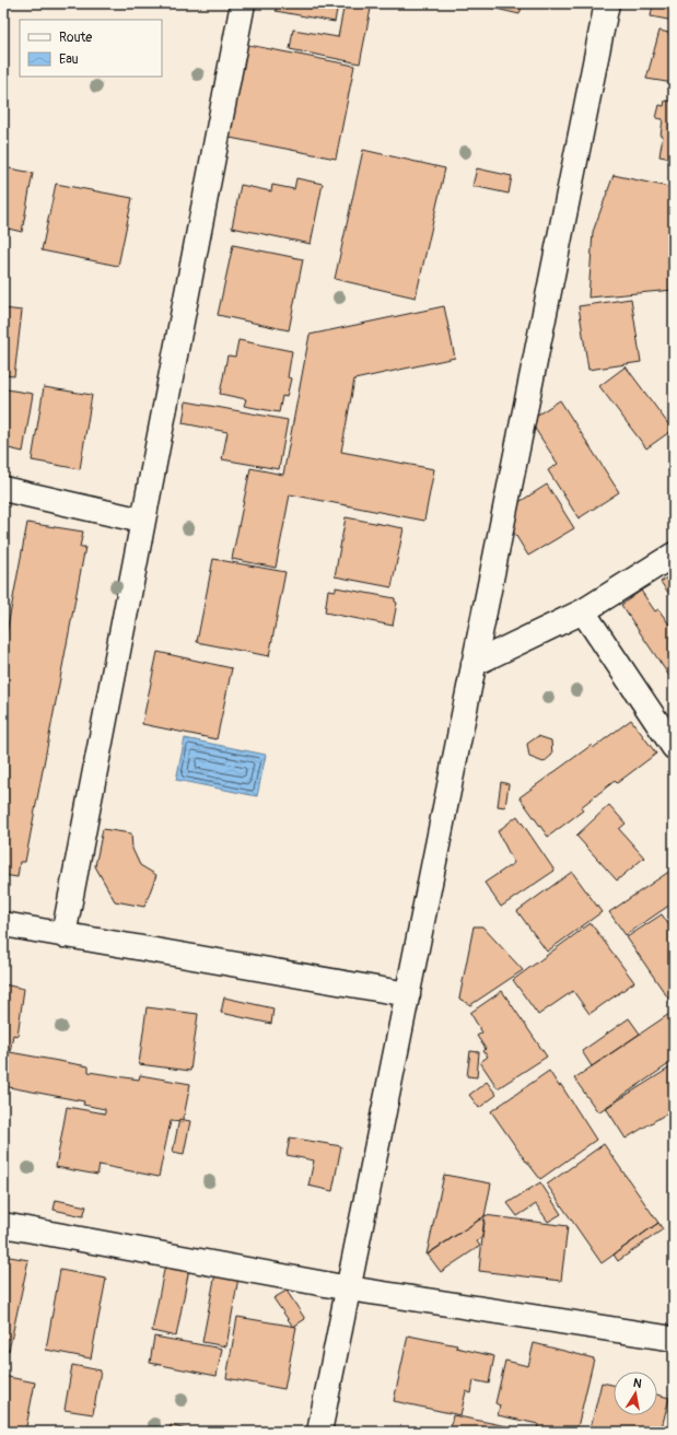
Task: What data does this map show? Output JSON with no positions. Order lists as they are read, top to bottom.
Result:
{
  "legend": ["Route", "Eau"],
  "north": "top"
}
